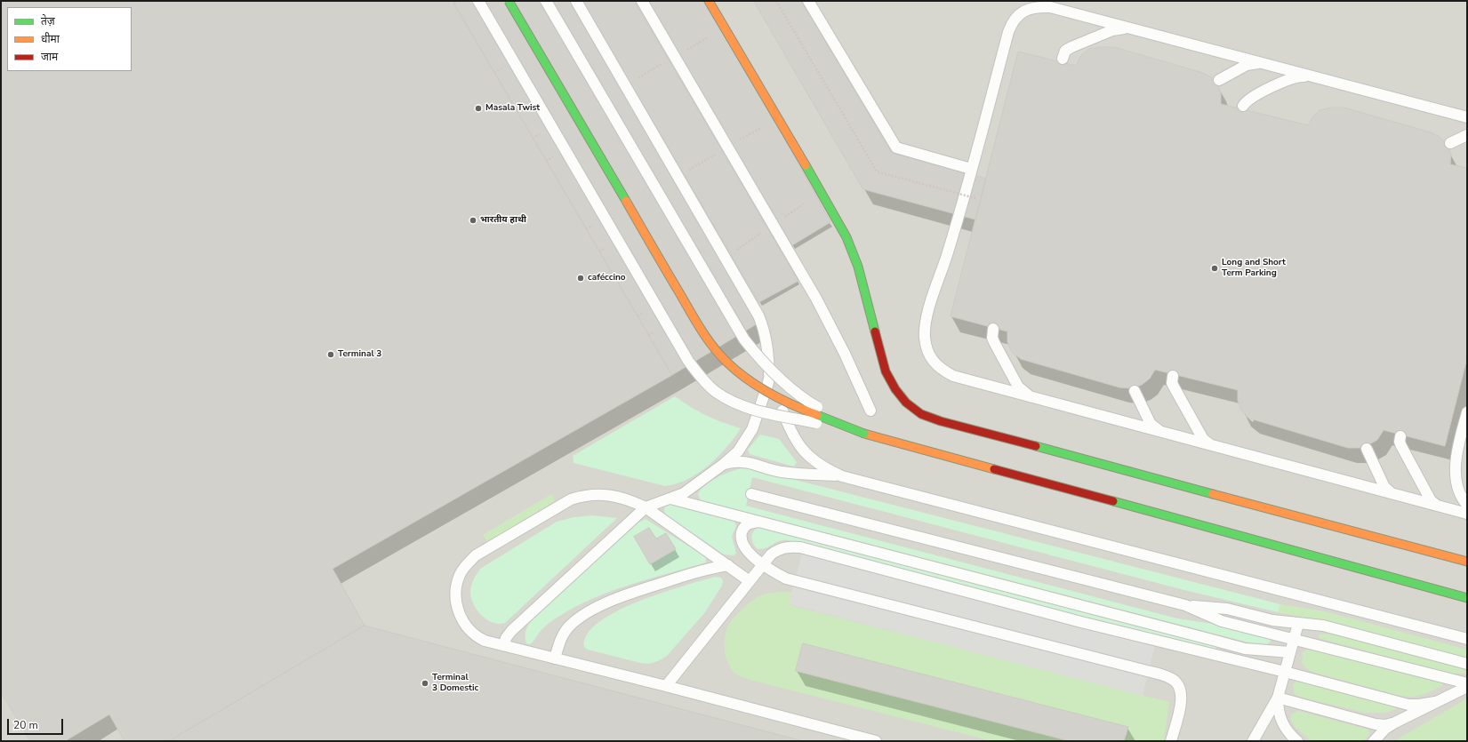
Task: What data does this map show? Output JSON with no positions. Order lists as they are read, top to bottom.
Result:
{
  "places": [
    "Masala Twist",
    "भारतीय हाथी",
    "Long and Short Term Parking",
    "caféccino",
    "Terminal 3",
    "Terminal 3 Domestic"
  ],
  "legend": ["तेज़", "धीमा", "जाम"],
  "scale_bar": "20 m"
}
